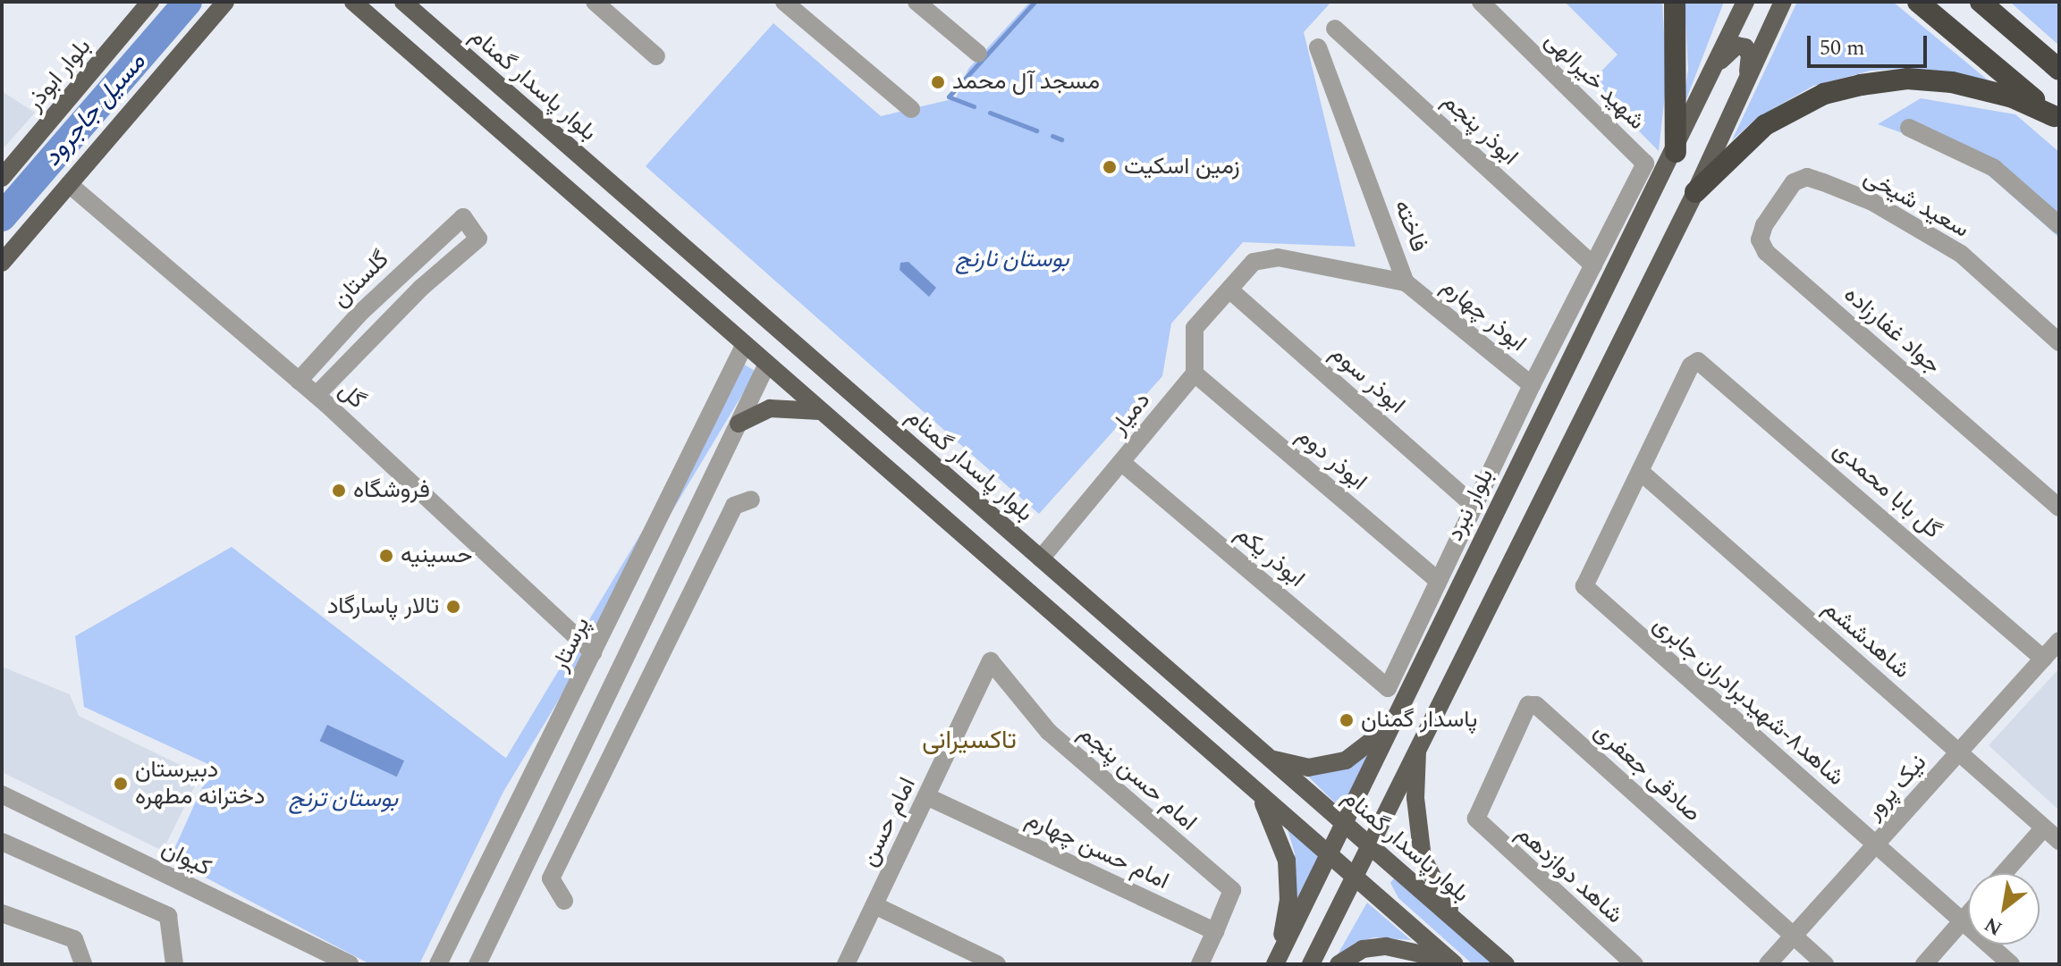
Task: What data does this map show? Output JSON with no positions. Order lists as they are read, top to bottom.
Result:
{
  "streets": {
    "main road": ["بلوار ابوذر", "بلوار پاسدار گمنام", "بلوار نبرد"],
    "street": [
      "شهید خیرالهی",
      "ابوذر پنجم",
      "سعید شیخی",
      "فاخته",
      "گلستان",
      "ابوذر چهارم",
      "جواد غفارزاده",
      "ابوذر سوم",
      "گل",
      "دمیار",
      "ابوذر دوم",
      "گل بابا محمدی",
      "ابوذر یکم",
      "شاهدششم",
      "پرستار",
      "شاهد۸-شهیدبرادران جابری",
      "صادقی جعفری",
      "امام حسن پنجم",
      "نیک پرور",
      "امام حسن",
      "امام حسن چهارم",
      "کیوان",
      "شاهد دوازدهم"
    ]
  },
  "crossings": [
    ["شهید خیرالهی", "ابوذر پنجم"],
    ["بلوار پاسدار گمنام", "دمیار"],
    ["بلوار پاسدار گمنام", "بلوار نبرد"],
    ["سعید شیخی", "جواد غفارزاده"],
    ["فاخته", "ابوذر چهارم"],
    ["فاخته", "ابوذر سوم"],
    ["گلستان", "گل"],
    ["گل", "پرستار"],
    ["دمیار", "ابوذر دوم"],
    ["دمیار", "ابوذر یکم"],
    ["ابوذر دوم", "ابوذر یکم"],
    ["گل بابا محمدی", "شاهدششم"],
    ["گل بابا محمدی", "شاهد۸-شهیدبرادران جابری"],
    ["گل بابا محمدی", "نیک پرور"],
    ["شاهدششم", "شاهد۸-شهیدبرادران جابری"],
    ["شاهدششم", "نیک پرور"],
    ["شاهد۸-شهیدبرادران جابری", "نیک پرور"],
    ["صادقی جعفری", "نیک پرور"],
    ["صادقی جعفری", "شاهد دوازدهم"],
    ["امام حسن پنجم", "امام حسن"],
    ["امام حسن پنجم", "امام حسن چهارم"],
    ["امام حسن", "امام حسن چهارم"]
  ],
  "districts": ["تاکسیرانی"],
  "water": ["مسیل جاجرود"],
  "parks": ["بوستان نارنج", "بوستان ترنج"],
  "places": [
    "مسجد آل محمد",
    "زمین اسکیت",
    "فروشگاه",
    "حسینیه",
    "تالار پاسارگاد",
    "پاسدار گمنان",
    "دبیرستان دخترانه مطهره"
  ],
  "scale_bar": "50 m",
  "north": "bottom left"
}
